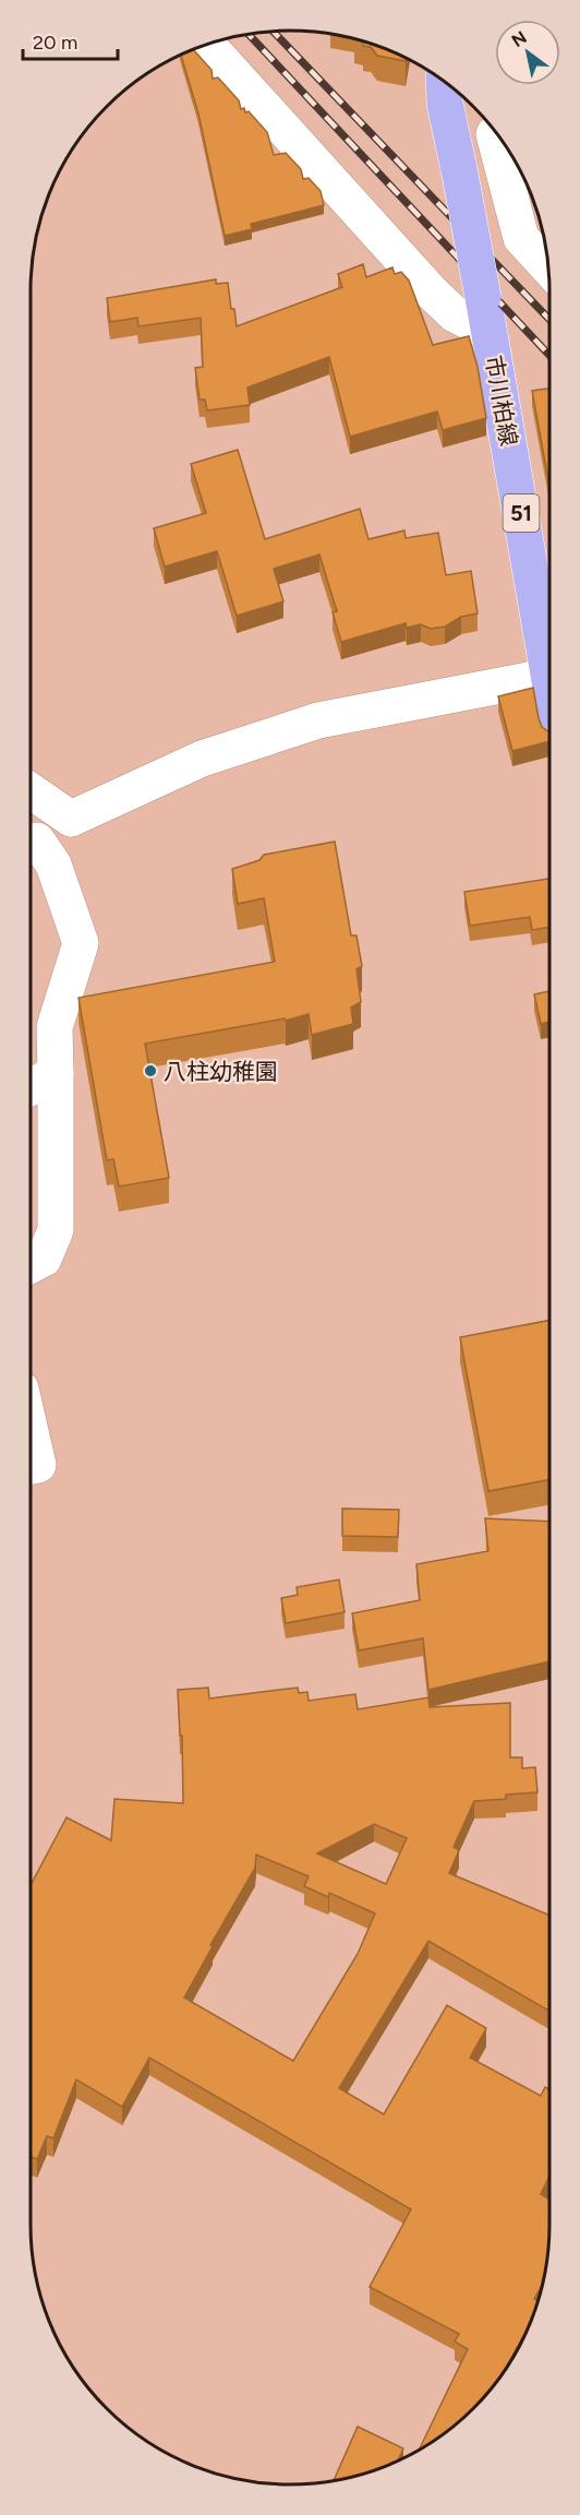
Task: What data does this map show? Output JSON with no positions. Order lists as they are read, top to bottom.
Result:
{
  "streets": {
    "main road": ["市川柏線", "51"]
  },
  "places": ["八柱幼稚園"],
  "scale_bar": "20 m",
  "north": "top left"
}
